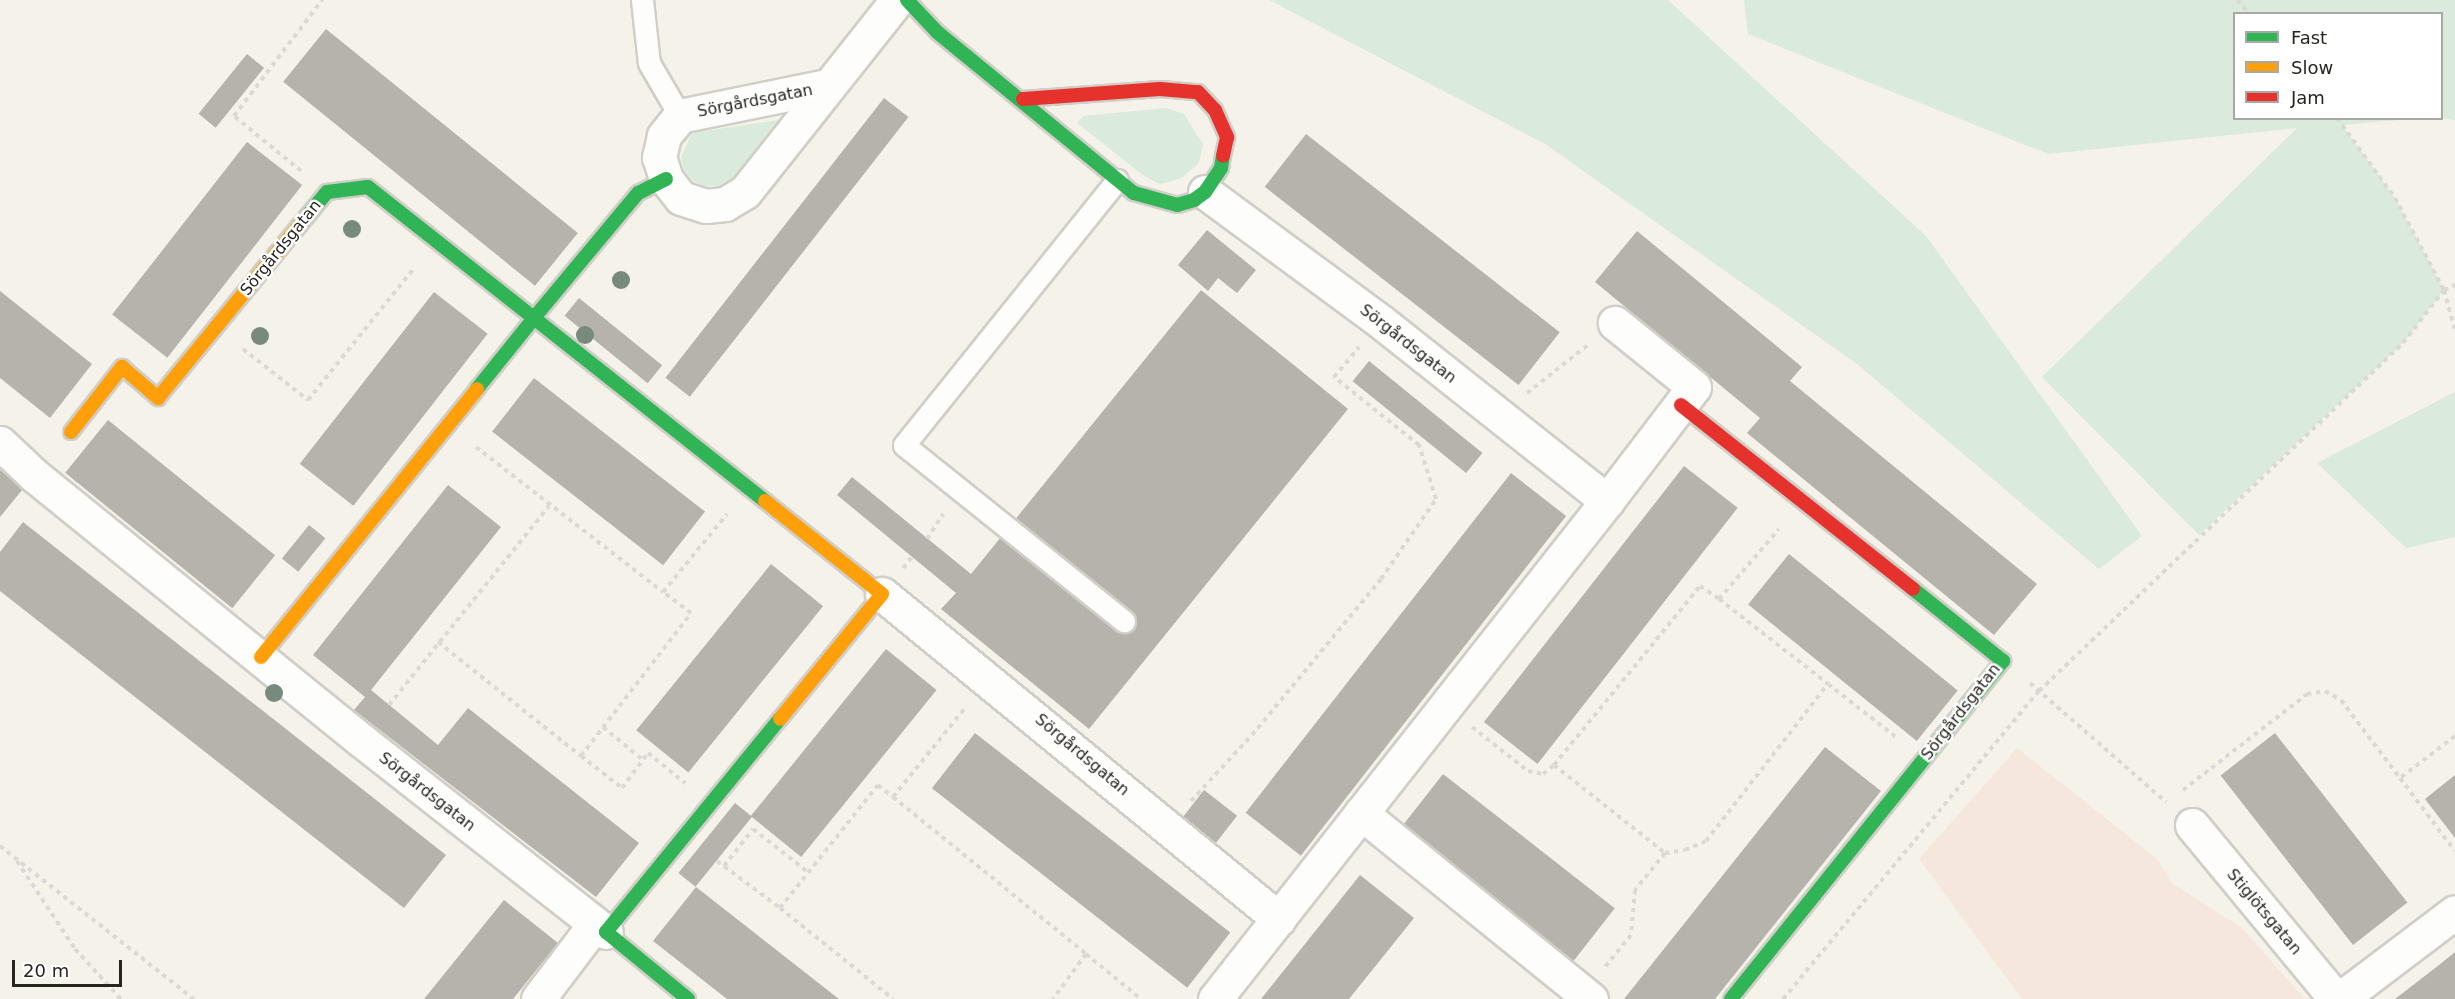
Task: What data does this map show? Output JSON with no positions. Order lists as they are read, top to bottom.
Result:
{
  "streets": {
    "street": ["Sörgårdsgatan", "Stiglötsgatan"]
  },
  "legend": ["Fast", "Slow", "Jam"],
  "scale_bar": "20 m"
}
